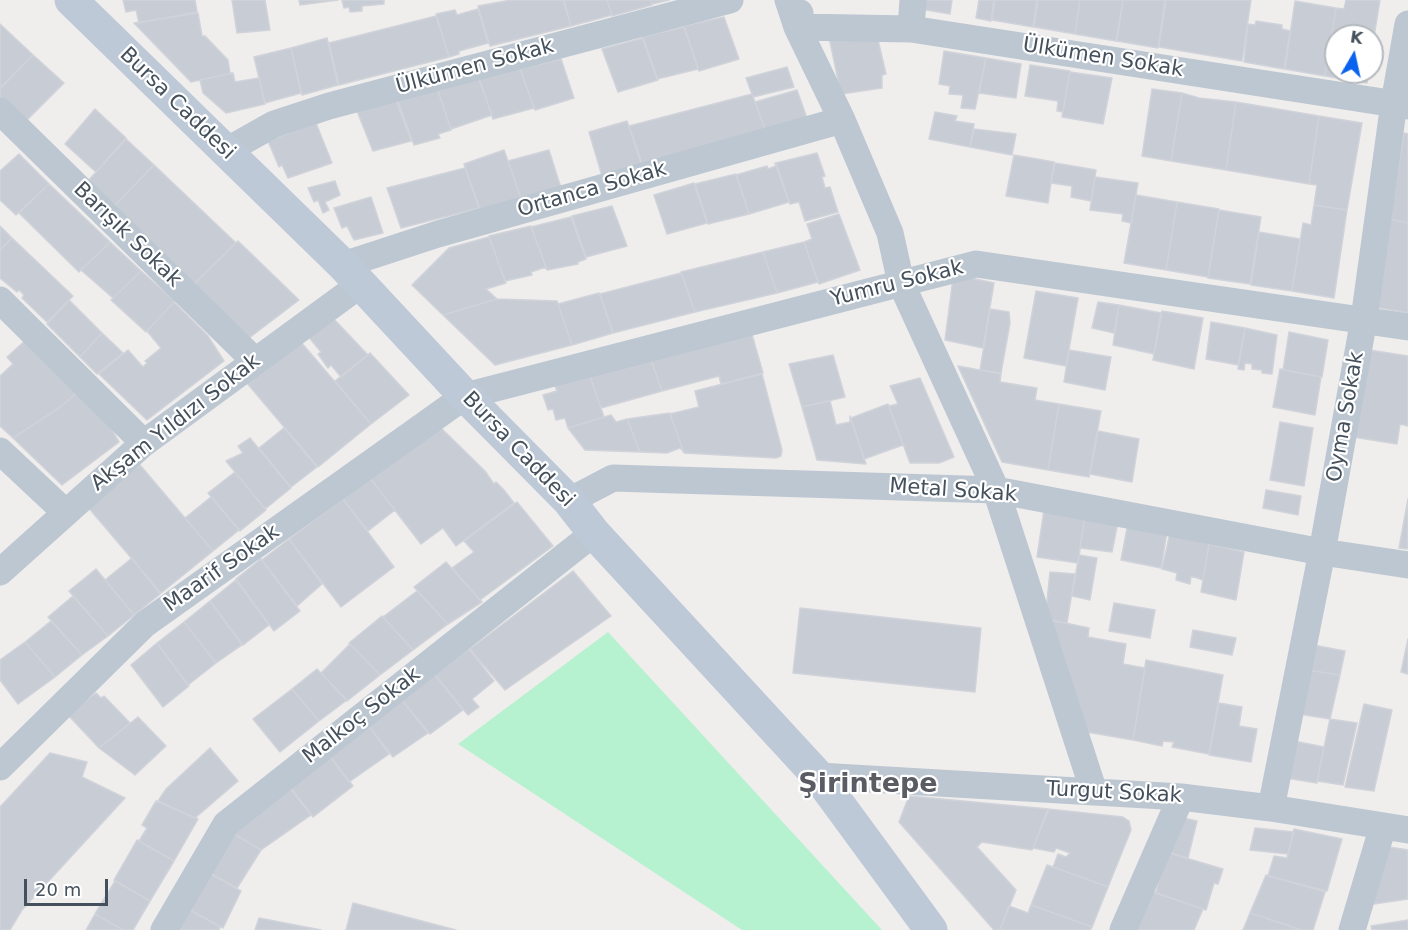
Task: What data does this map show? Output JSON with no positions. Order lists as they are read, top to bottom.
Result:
{
  "streets": {
    "main road": ["Bursa Caddesi"],
    "street": [
      "Ülkümen Sokak",
      "Ortanca Sokak",
      "Barışık Sokak",
      "Yumru Sokak",
      "Oyma Sokak",
      "Akşam Yıldızı Sokak",
      "Metal Sokak",
      "Maarif Sokak",
      "Malkoç Sokak",
      "Turgut Sokak"
    ]
  },
  "crossings": [
    ["Ülkümen Sokak", "Bursa Caddesi"],
    ["Ülkümen Sokak", "Oyma Sokak"],
    ["Bursa Caddesi", "Ortanca Sokak"],
    ["Bursa Caddesi", "Yumru Sokak"],
    ["Bursa Caddesi", "Akşam Yıldızı Sokak"],
    ["Bursa Caddesi", "Metal Sokak"],
    ["Bursa Caddesi", "Maarif Sokak"],
    ["Bursa Caddesi", "Malkoç Sokak"],
    ["Bursa Caddesi", "Turgut Sokak"],
    ["Ortanca Sokak", "Akşam Yıldızı Sokak"],
    ["Barışık Sokak", "Akşam Yıldızı Sokak"],
    ["Yumru Sokak", "Oyma Sokak"],
    ["Yumru Sokak", "Maarif Sokak"],
    ["Oyma Sokak", "Metal Sokak"],
    ["Oyma Sokak", "Turgut Sokak"]
  ],
  "districts": ["Şirintepe"],
  "scale_bar": "20 m",
  "north": "top"
}
